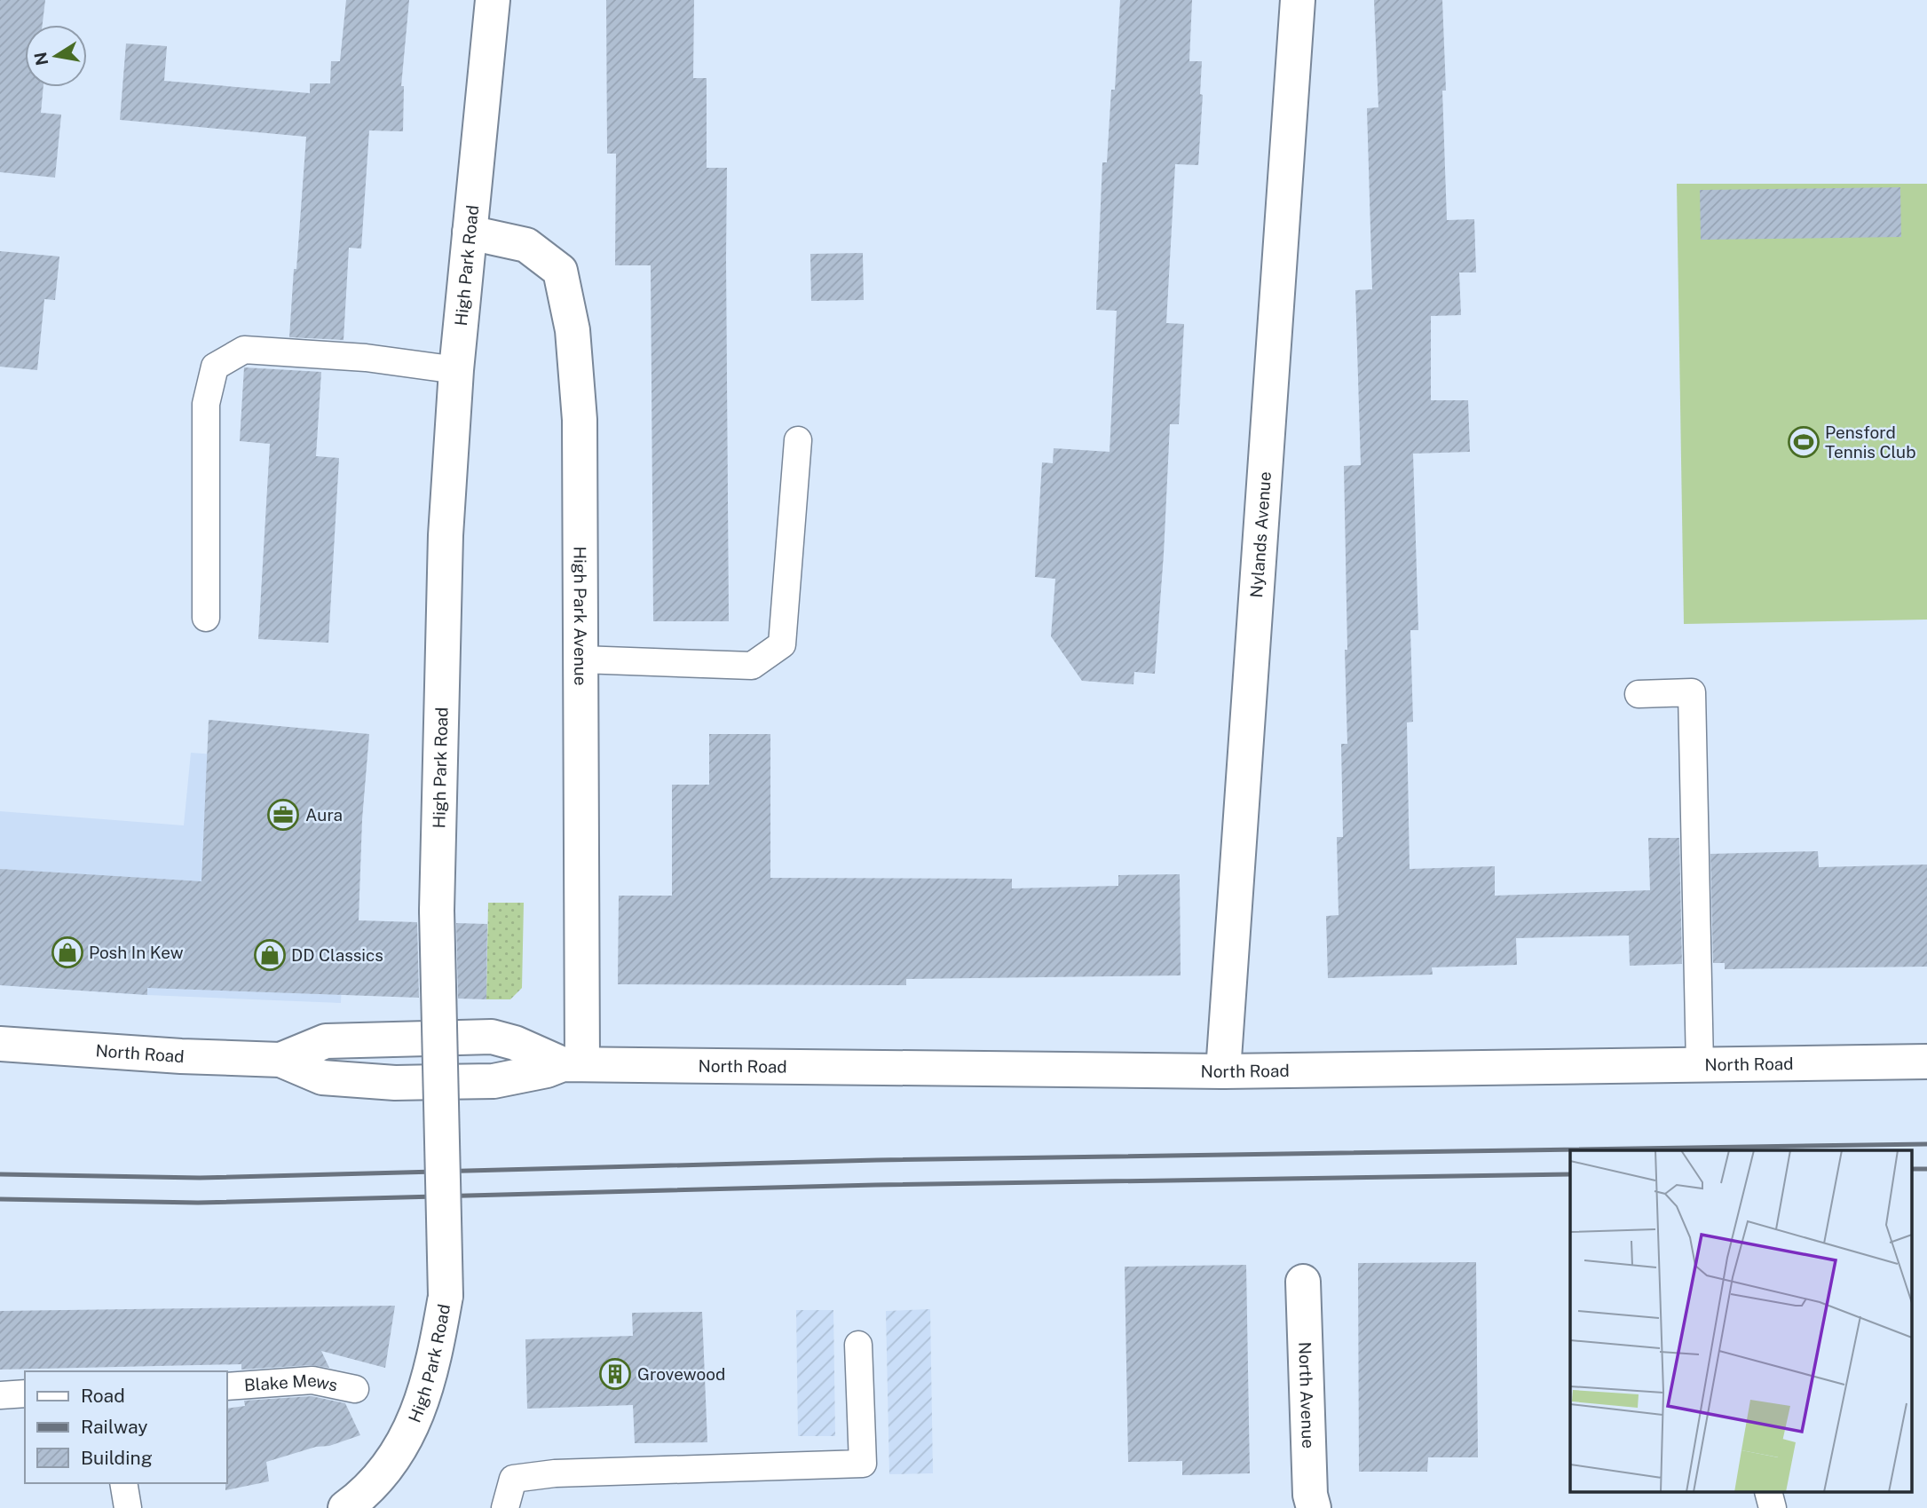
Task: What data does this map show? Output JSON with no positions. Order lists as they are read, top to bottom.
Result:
{
  "streets": {
    "street": [
      "High Park Road",
      "Nylands Avenue",
      "High Park Avenue",
      "North Road",
      "North Avenue"
    ],
    "lane": ["Blake Mews"]
  },
  "crossings": [
    ["High Park Road", "High Park Avenue"],
    ["Nylands Avenue", "North Road"],
    ["High Park Avenue", "North Road"]
  ],
  "places": {
    "sports": ["Pensford Tennis Club"],
    "office": ["Aura"],
    "shop": ["Posh In Kew", "DD Classics"],
    "building": ["Grovewood"]
  },
  "legend": ["Road", "Railway", "Building"],
  "north": "left"
}
